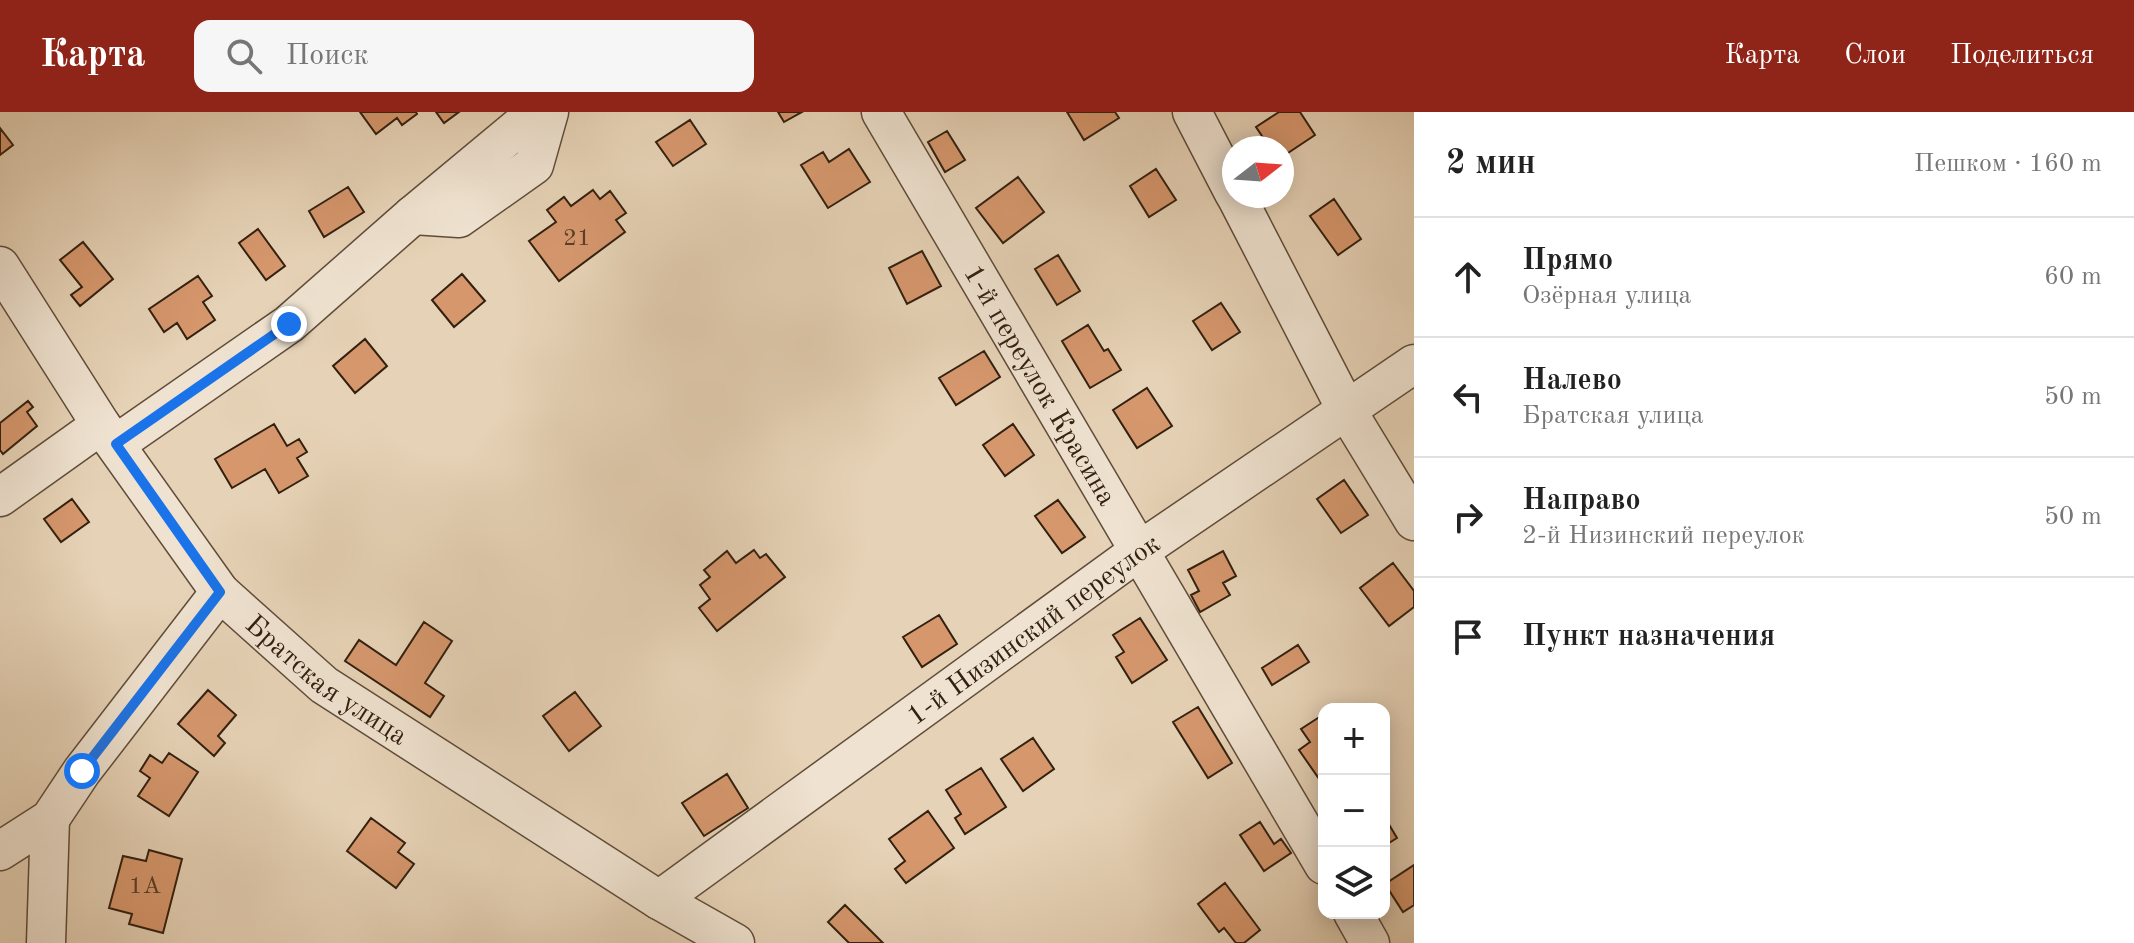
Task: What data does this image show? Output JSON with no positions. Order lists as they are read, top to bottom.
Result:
{
  "streets": {
    "street": ["1-й переулок Красина", "1-й Низинский переулок", "Братская улица"]
  },
  "crossings": [
    ["1-й переулок Красина", "1-й Низинский переулок"],
    ["1-й Низинский переулок", "Братская улица"]
  ],
  "house_numbers": ["21", "1А"],
  "north": "right",
  "page": {
    "header": "Карта",
    "search": "Поиск",
    "nav": ["Карта", "Слои", "Поделиться"],
    "heading": ["2 мин", "Пешком · 160 m"],
    "list": [
      ["Прямо", "Озёрная улица", "60 m"],
      ["Налево", "Братская улица", "50 m"],
      ["Направо", "2-й Низинский переулок", "50 m"],
      "Пункт назначения"
    ],
    "map_buttons": ["+", "−"]
  }
}
